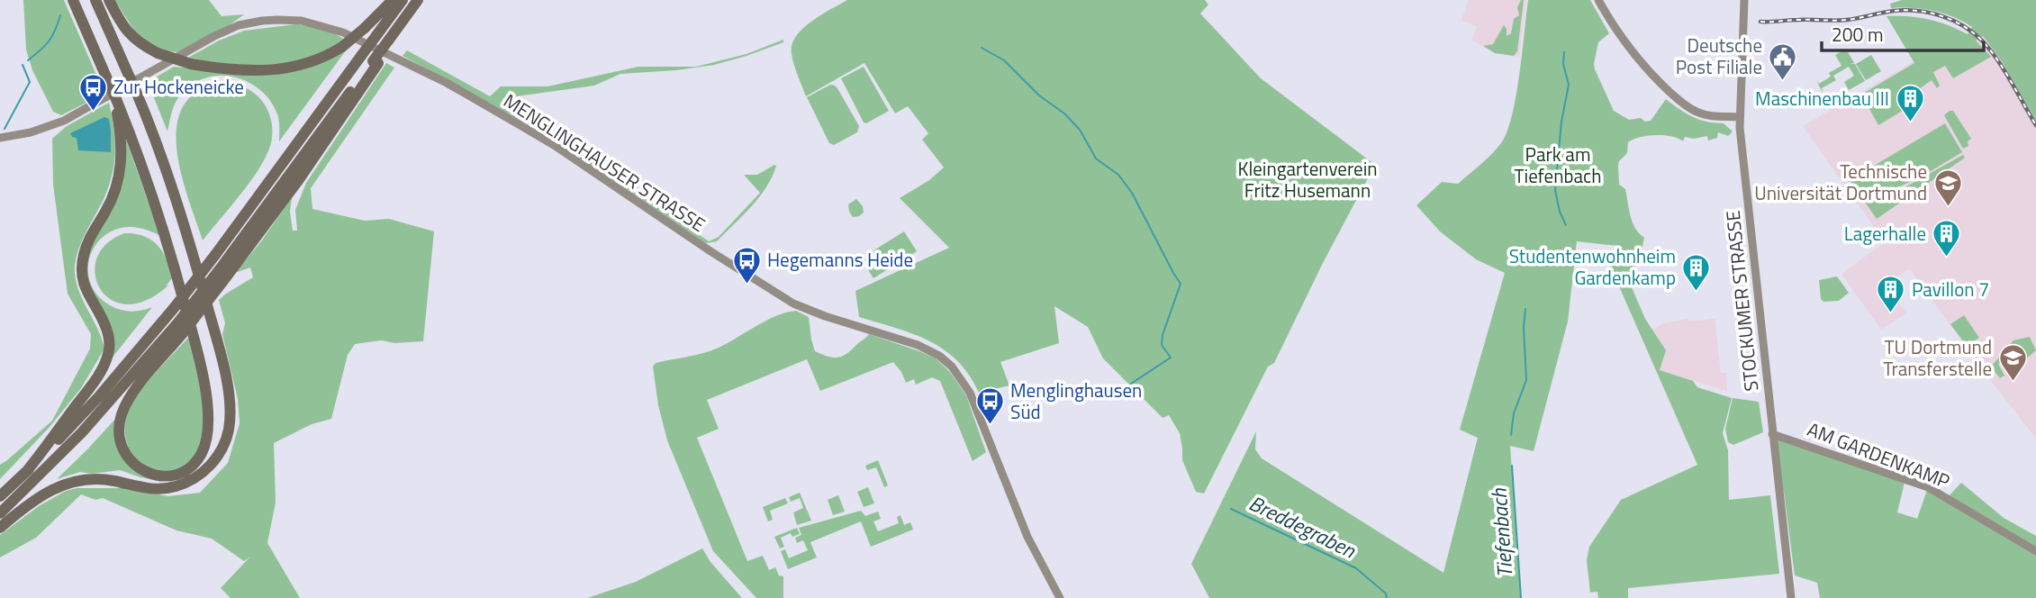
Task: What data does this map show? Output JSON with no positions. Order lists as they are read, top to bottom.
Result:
{
  "streets": {
    "street": ["MENGLINGHAUSER STRASSE", "STOCKUMER STRASSE", "AM GARDENKAMP"]
  },
  "crossings": [
    ["STOCKUMER STRASSE", "AM GARDENKAMP"]
  ],
  "water": ["Breddegraben", "Tiefenbach"],
  "parks": ["Park am Tiefenbach", "Kleingartenverein Fritz Husemann"],
  "places": {
    "public building": ["Deutsche Post Filiale"],
    "bus stop": ["Zur Hockeneicke", "Hegemanns Heide", "Menglinghausen Süd"],
    "building": [
      "Maschinenbau III",
      "Lagerhalle",
      "Studentenwohnheim Gardenkamp",
      "Pavillon 7"
    ],
    "school or university": ["Technische Universität Dortmund", "TU Dortmund Transferstelle"]
  },
  "scale_bar": "200 m"
}
